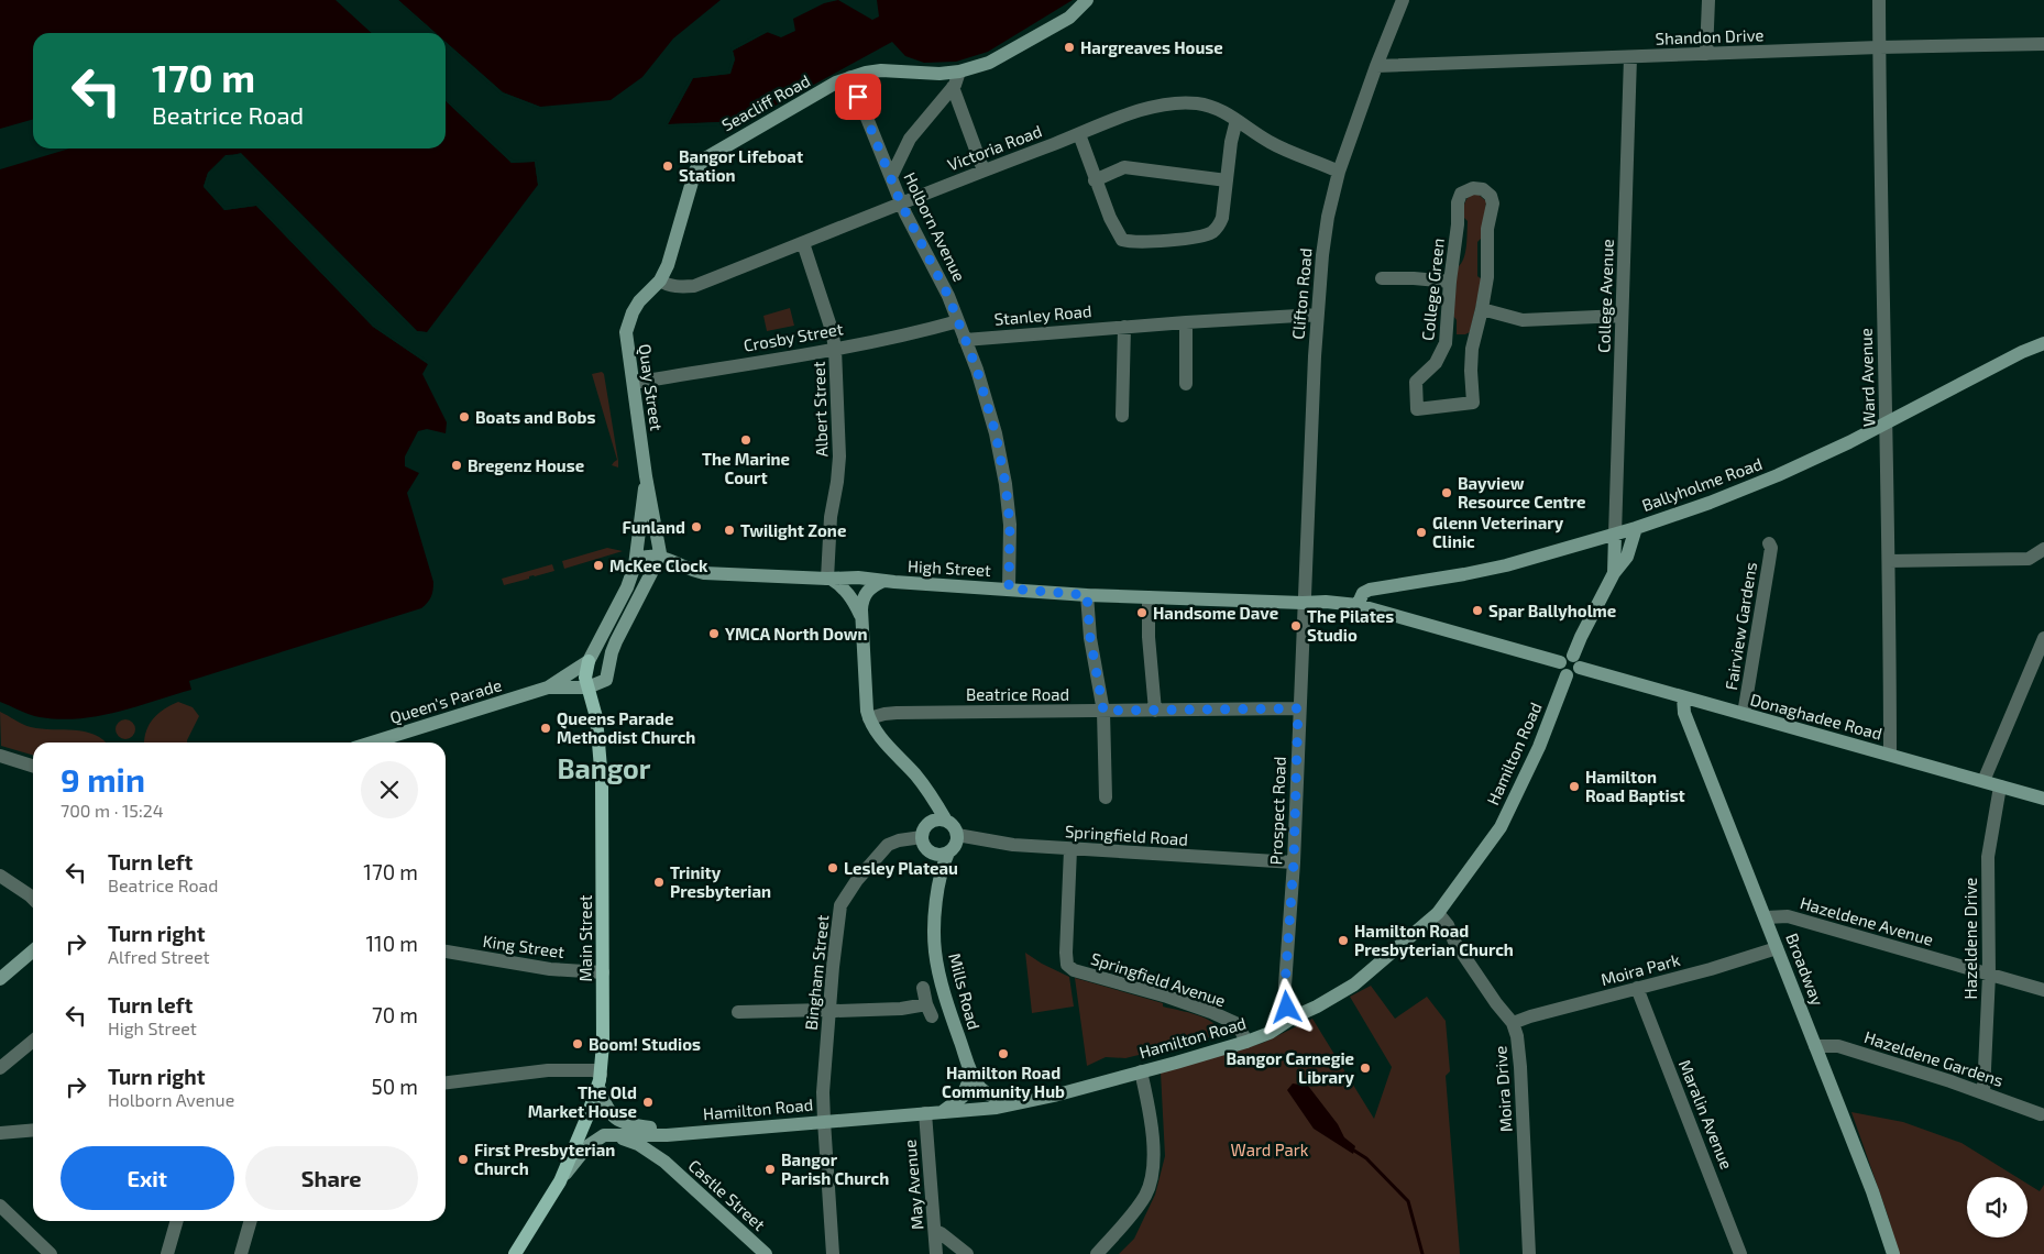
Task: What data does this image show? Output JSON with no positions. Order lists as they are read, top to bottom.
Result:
{
  "streets": {
    "main road": [
      "Seacliff Road",
      "Quay Street",
      "Ballyholme Road",
      "High Street",
      "Queen's Parade",
      "Donaghadee Road",
      "Hamilton Road",
      "Main Street",
      "Broadway",
      "Mills Road",
      "Castle Street"
    ],
    "street": [
      "Shandon Drive",
      "Victoria Road",
      "Holborn Avenue",
      "College Green",
      "Clifton Road",
      "College Avenue",
      "Stanley Road",
      "Crosby Street",
      "Ward Avenue",
      "Albert Street",
      "Fairview Gardens",
      "Beatrice Road",
      "Prospect Road",
      "Springfield Road",
      "Hazeldene Avenue",
      "Hazeldene Drive",
      "King Street",
      "Moira Park",
      "Bingham Street",
      "Springfield Avenue",
      "Hazeldene Gardens",
      "Moira Drive",
      "Maralin Avenue",
      "May Avenue"
    ]
  },
  "crossings": [
    ["Shandon Drive", "Clifton Road"],
    ["Shandon Drive", "College Avenue"],
    ["Shandon Drive", "Ward Avenue"],
    ["Seacliff Road", "Victoria Road"],
    ["Seacliff Road", "Holborn Avenue"],
    ["Seacliff Road", "Quay Street"],
    ["Victoria Road", "Holborn Avenue"],
    ["Victoria Road", "Clifton Road"],
    ["Victoria Road", "Quay Street"],
    ["Victoria Road", "Albert Street"],
    ["Holborn Avenue", "Stanley Road"],
    ["Holborn Avenue", "Crosby Street"],
    ["Holborn Avenue", "High Street"],
    ["Clifton Road", "Stanley Road"],
    ["Clifton Road", "High Street"],
    ["Clifton Road", "Prospect Road"],
    ["College Avenue", "Ballyholme Road"],
    ["Crosby Street", "Quay Street"],
    ["Crosby Street", "Albert Street"],
    ["Ward Avenue", "Ballyholme Road"],
    ["Ward Avenue", "Donaghadee Road"],
    ["Albert Street", "High Street"],
    ["High Street", "Prospect Road"],
    ["Fairview Gardens", "Donaghadee Road"],
    ["Beatrice Road", "Prospect Road"],
    ["Donaghadee Road", "Hazeldene Drive"],
    ["Donaghadee Road", "Broadway"],
    ["Hamilton Road", "Prospect Road"],
    ["Hamilton Road", "Main Street"],
    ["Hamilton Road", "Bingham Street"],
    ["Hamilton Road", "Springfield Avenue"],
    ["Hamilton Road", "Mills Road"],
    ["Hamilton Road", "Moira Drive"],
    ["Hamilton Road", "May Avenue"],
    ["Hamilton Road", "Castle Street"],
    ["Prospect Road", "Springfield Road"],
    ["Springfield Road", "Bingham Street"],
    ["Springfield Road", "Springfield Avenue"],
    ["Springfield Road", "Mills Road"],
    ["Hazeldene Avenue", "Hazeldene Drive"],
    ["Hazeldene Avenue", "Broadway"],
    ["Main Street", "King Street"],
    ["Main Street", "Castle Street"],
    ["Hazeldene Drive", "Hazeldene Gardens"],
    ["Moira Park", "Broadway"],
    ["Moira Park", "Moira Drive"],
    ["Moira Park", "Maralin Avenue"],
    ["Broadway", "Hazeldene Gardens"],
    ["Bingham Street", "Mills Road"]
  ],
  "districts": ["Bangor"],
  "parks": ["Ward Park"],
  "places": [
    "Hargreaves House",
    "Bangor Lifeboat Station",
    "Boats and Bobs",
    "The Marine Court",
    "Bregenz House",
    "Bayview Resource Centre",
    "Funland",
    "Twilight Zone",
    "Glenn Veterinary Clinic",
    "McKee Clock",
    "Spar Ballyholme",
    "Handsome Dave",
    "The Pilates Studio",
    "YMCA North Down",
    "Queens Parade Methodist Church",
    "Hamilton Road Baptist",
    "Lesley Plateau",
    "Trinity Presbyterian",
    "Hamilton Road Presbyterian Church",
    "Boom! Studios",
    "Hamilton Road Community Hub",
    "Bangor Carnegie Library",
    "The Old Market House",
    "First Presbyterian Church",
    "Bangor Parish Church"
  ],
  "page": {
    "turn": ["170 m", "Beatrice Road"],
    "heading": ["9 min", "700 m · 15:24"],
    "list": [
      {
        "name": "Turn left",
        "note": "Beatrice Road",
        "value": "170 m"
      },
      {
        "name": "Turn right",
        "note": "Alfred Street",
        "value": "110 m"
      },
      {
        "name": "Turn left",
        "note": "High Street",
        "value": "70 m"
      },
      {
        "name": "Turn right",
        "note": "Holborn Avenue",
        "value": "50 m"
      }
    ],
    "buttons": ["Exit", "Share"]
  }
}
